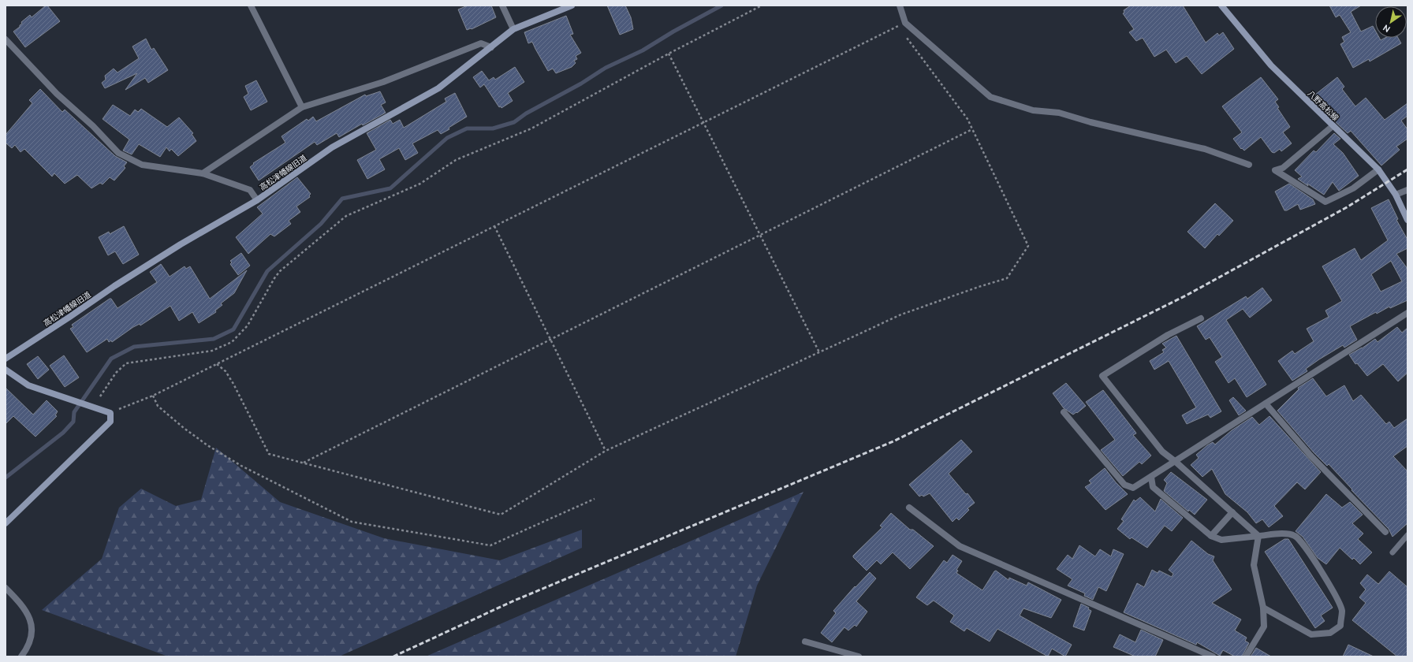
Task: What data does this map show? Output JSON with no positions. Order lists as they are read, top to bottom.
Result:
{
  "streets": {
    "street": ["八野高松線", "高松津幡線旧道"]
  },
  "north": "bottom left"
}
